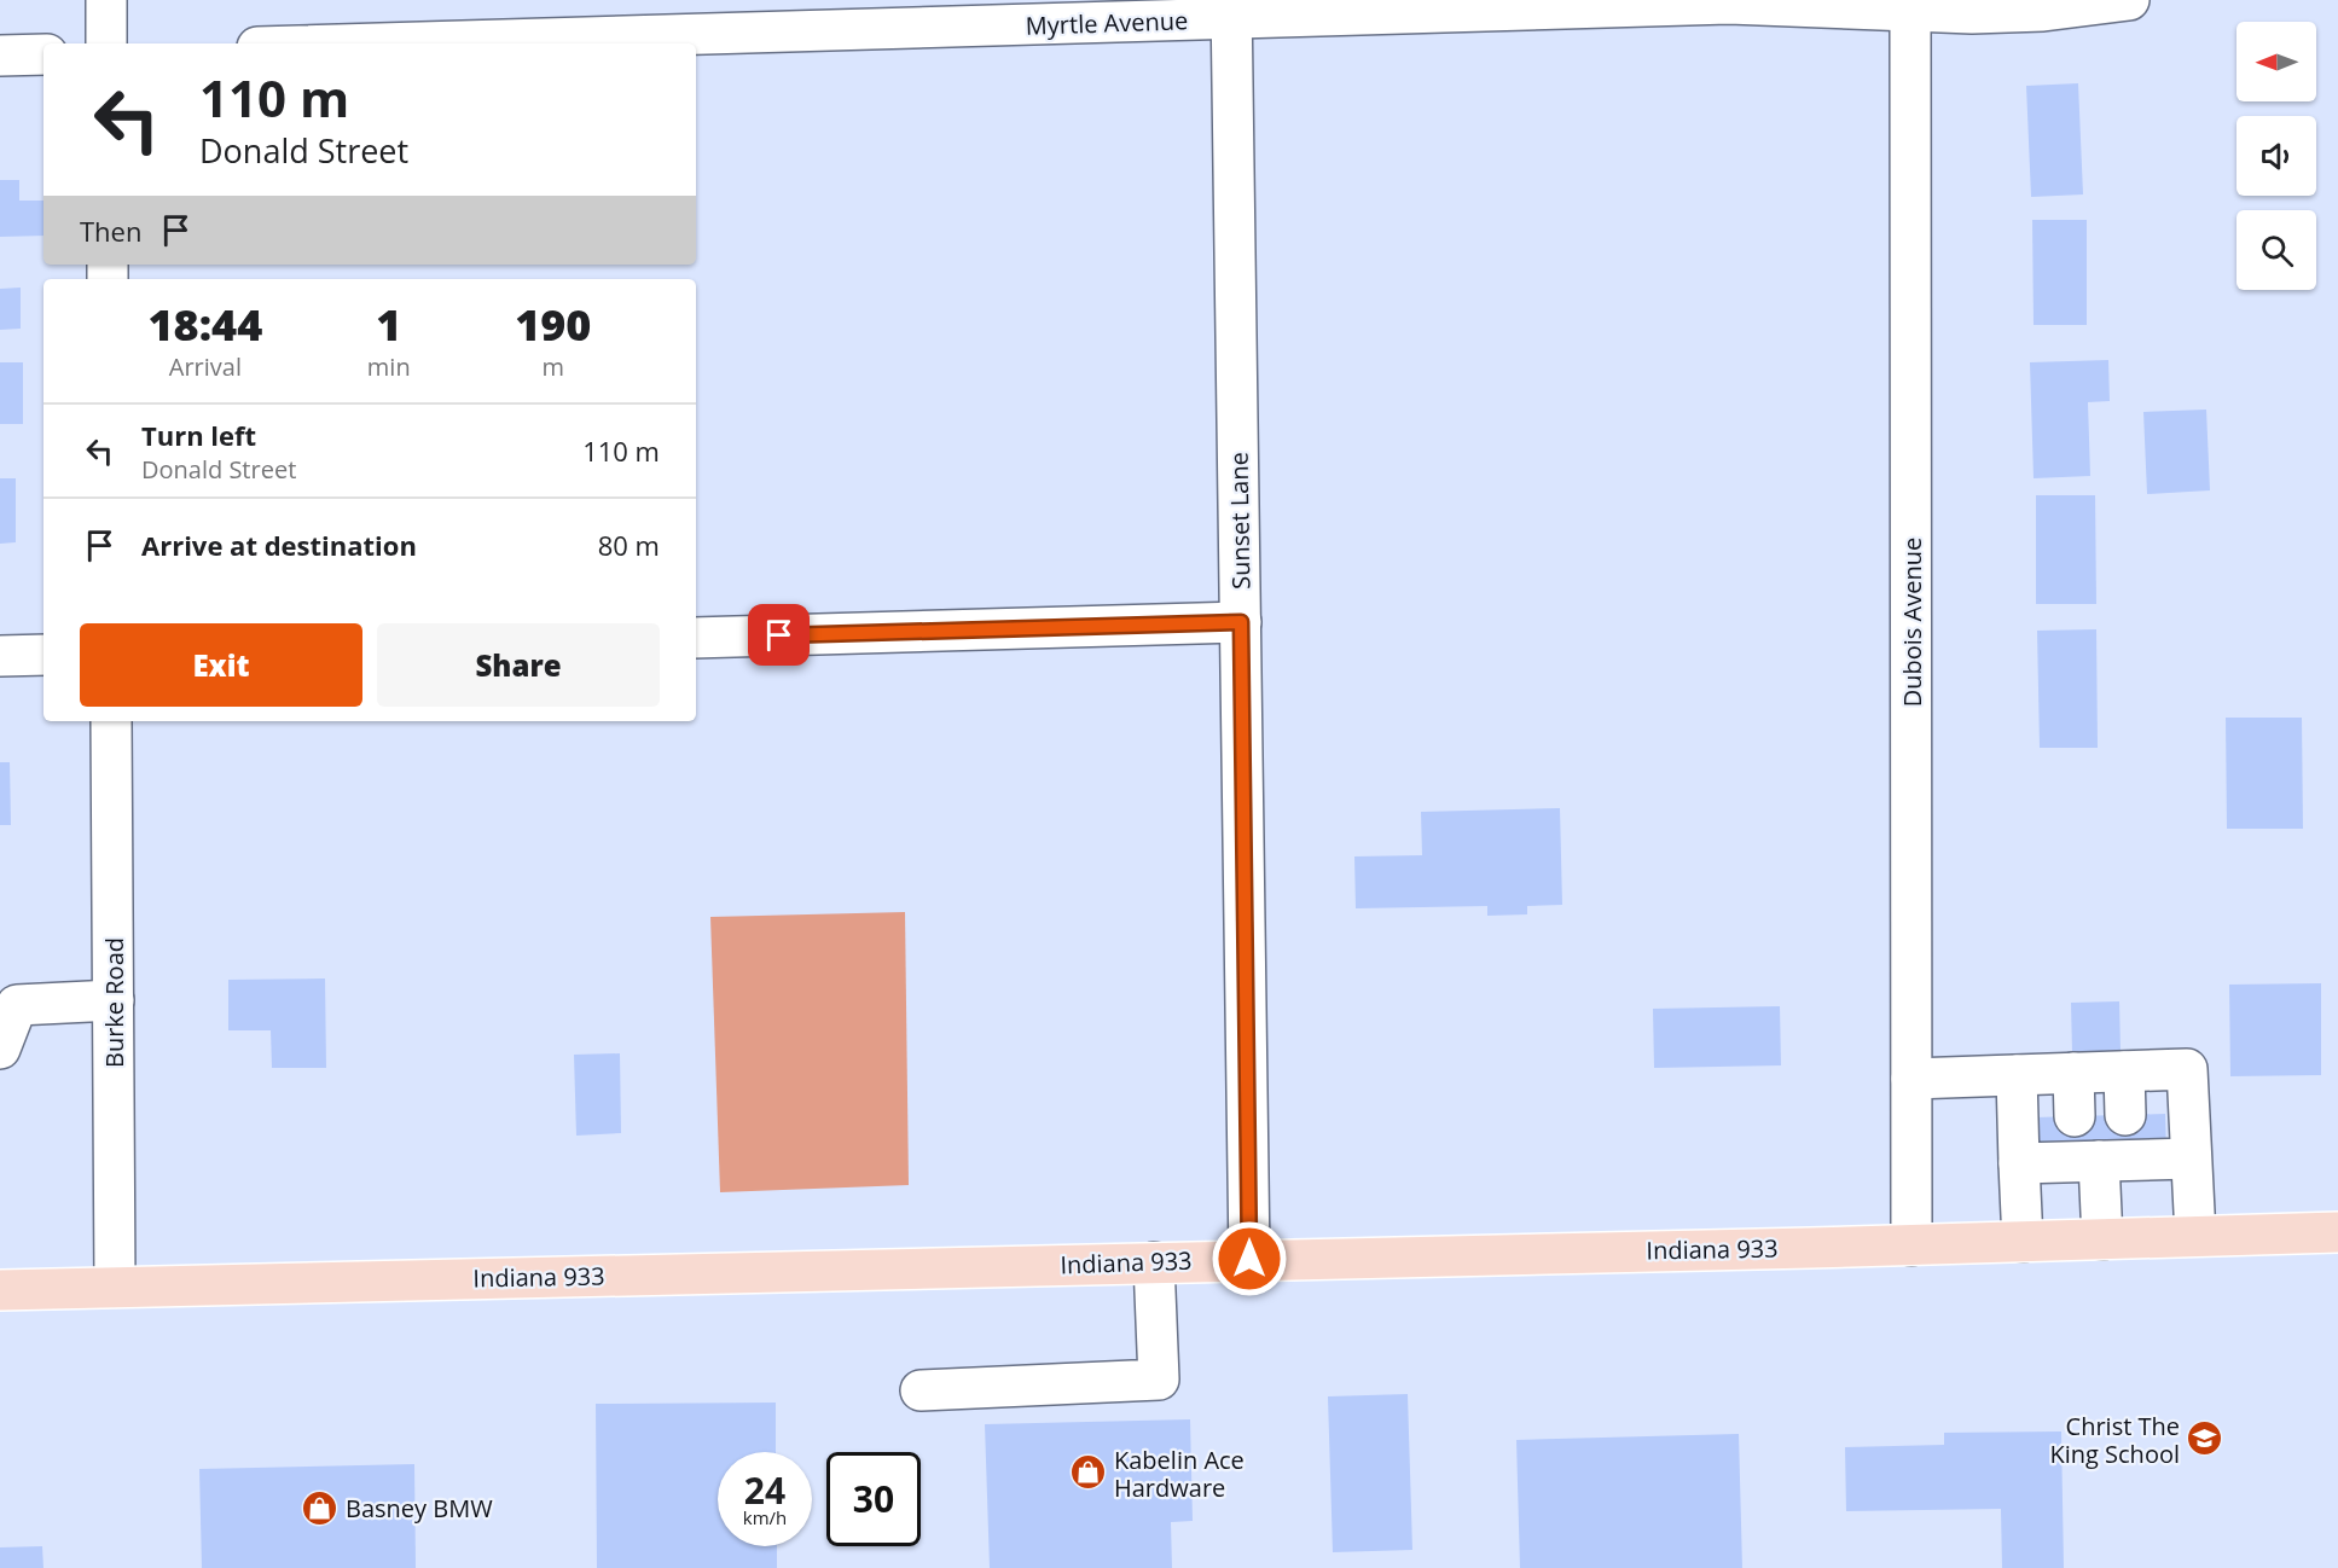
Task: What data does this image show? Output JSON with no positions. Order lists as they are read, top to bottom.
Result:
{
  "streets": {
    "main road": ["Indiana 933"],
    "street": [
      "Myrtle Avenue",
      "Sunset Lane",
      "Dubois Avenue",
      "Burke Road"
    ]
  },
  "crossings": [
    ["Myrtle Avenue", "Sunset Lane"],
    ["Myrtle Avenue", "Dubois Avenue"],
    ["Sunset Lane", "Indiana 933"],
    ["Dubois Avenue", "Indiana 933"],
    ["Burke Road", "Indiana 933"]
  ],
  "places": {
    "school or university": ["Christ The King School"],
    "shop": ["Kabelin Ace Hardware", "Basney BMW"]
  },
  "north": "left",
  "page": {
    "turn": ["110 m", "Donald Street"],
    "then": "Then",
    "eta": [
      "18:44",
      "Arrival",
      "1",
      "min",
      "190",
      "m"
    ],
    "list": [
      {
        "name": "Turn left",
        "note": "Donald Street",
        "value": "110 m"
      },
      {
        "name": "Arrive at destination",
        "value": "80 m"
      }
    ],
    "buttons": ["Exit", "Share"],
    "speed": "24 km/h",
    "limit": "30"
  }
}
